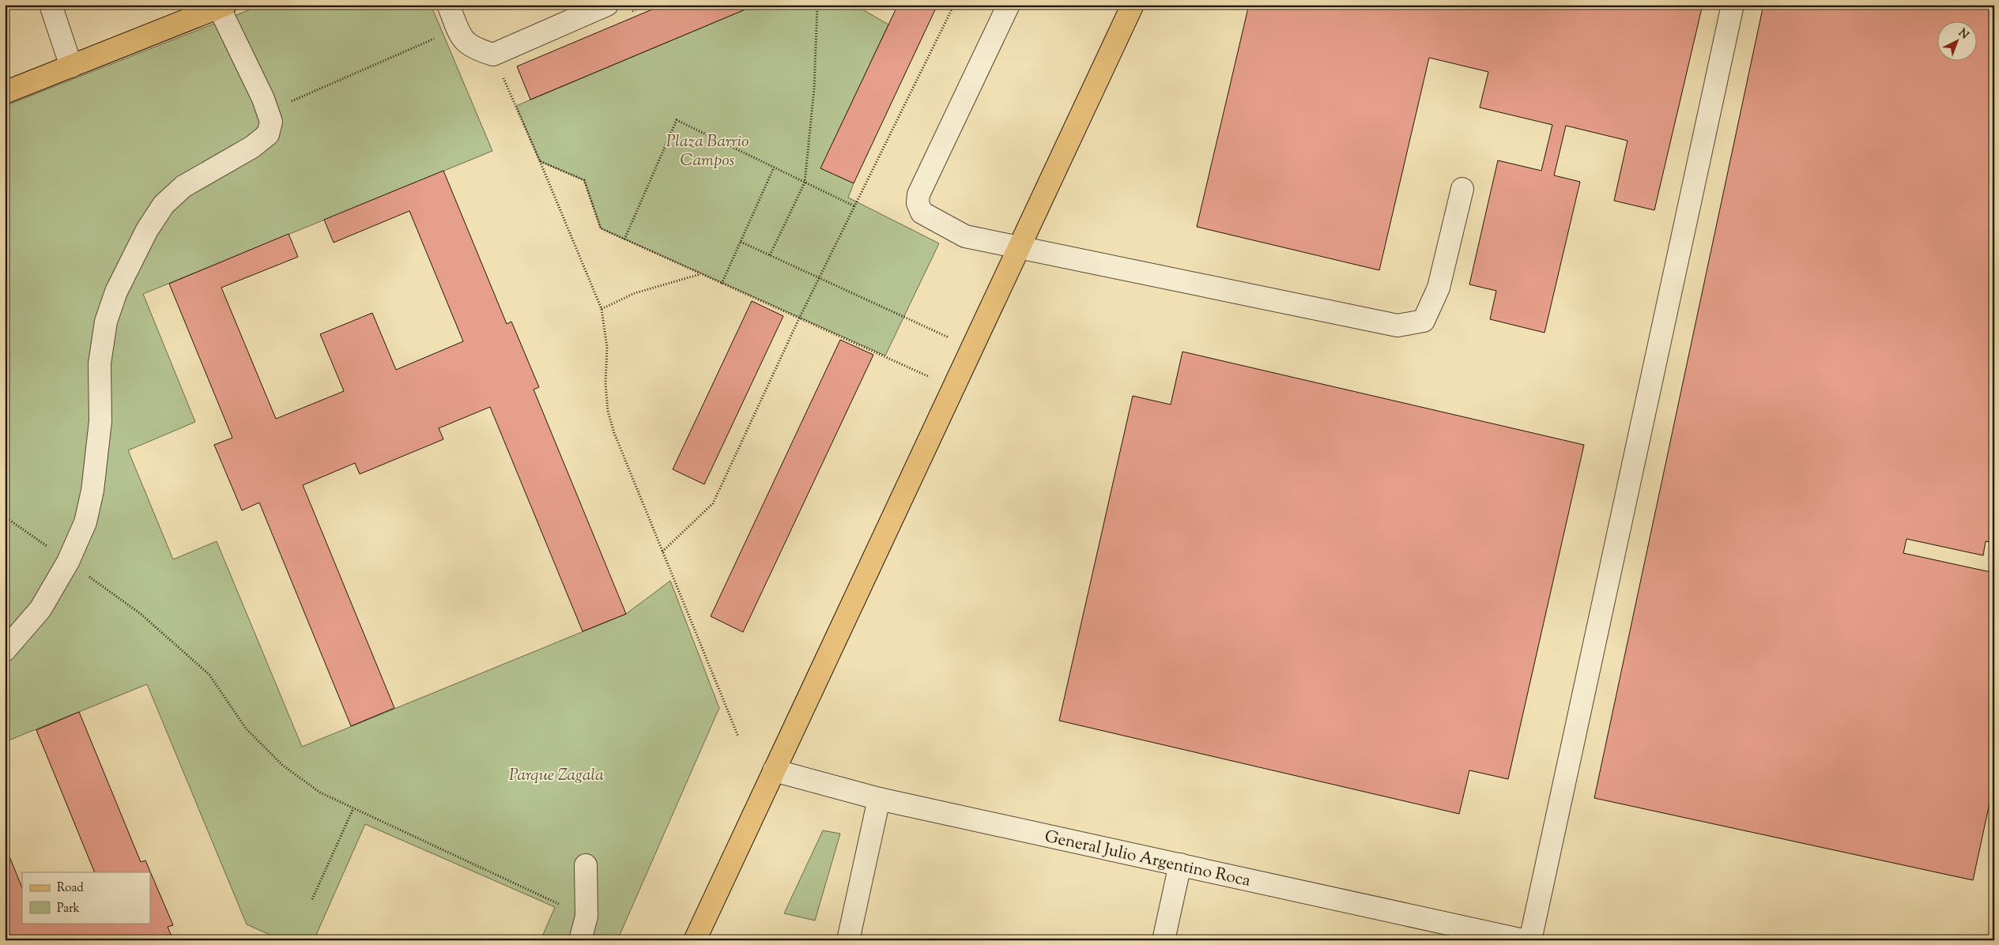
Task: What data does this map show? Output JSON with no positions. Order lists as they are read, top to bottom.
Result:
{
  "streets": {
    "street": ["General Julio Argentino Roca"]
  },
  "parks": ["Plaza Barrio Campos", "Parque Zagala"],
  "legend": ["Road", "Park"],
  "north": "top right"
}
